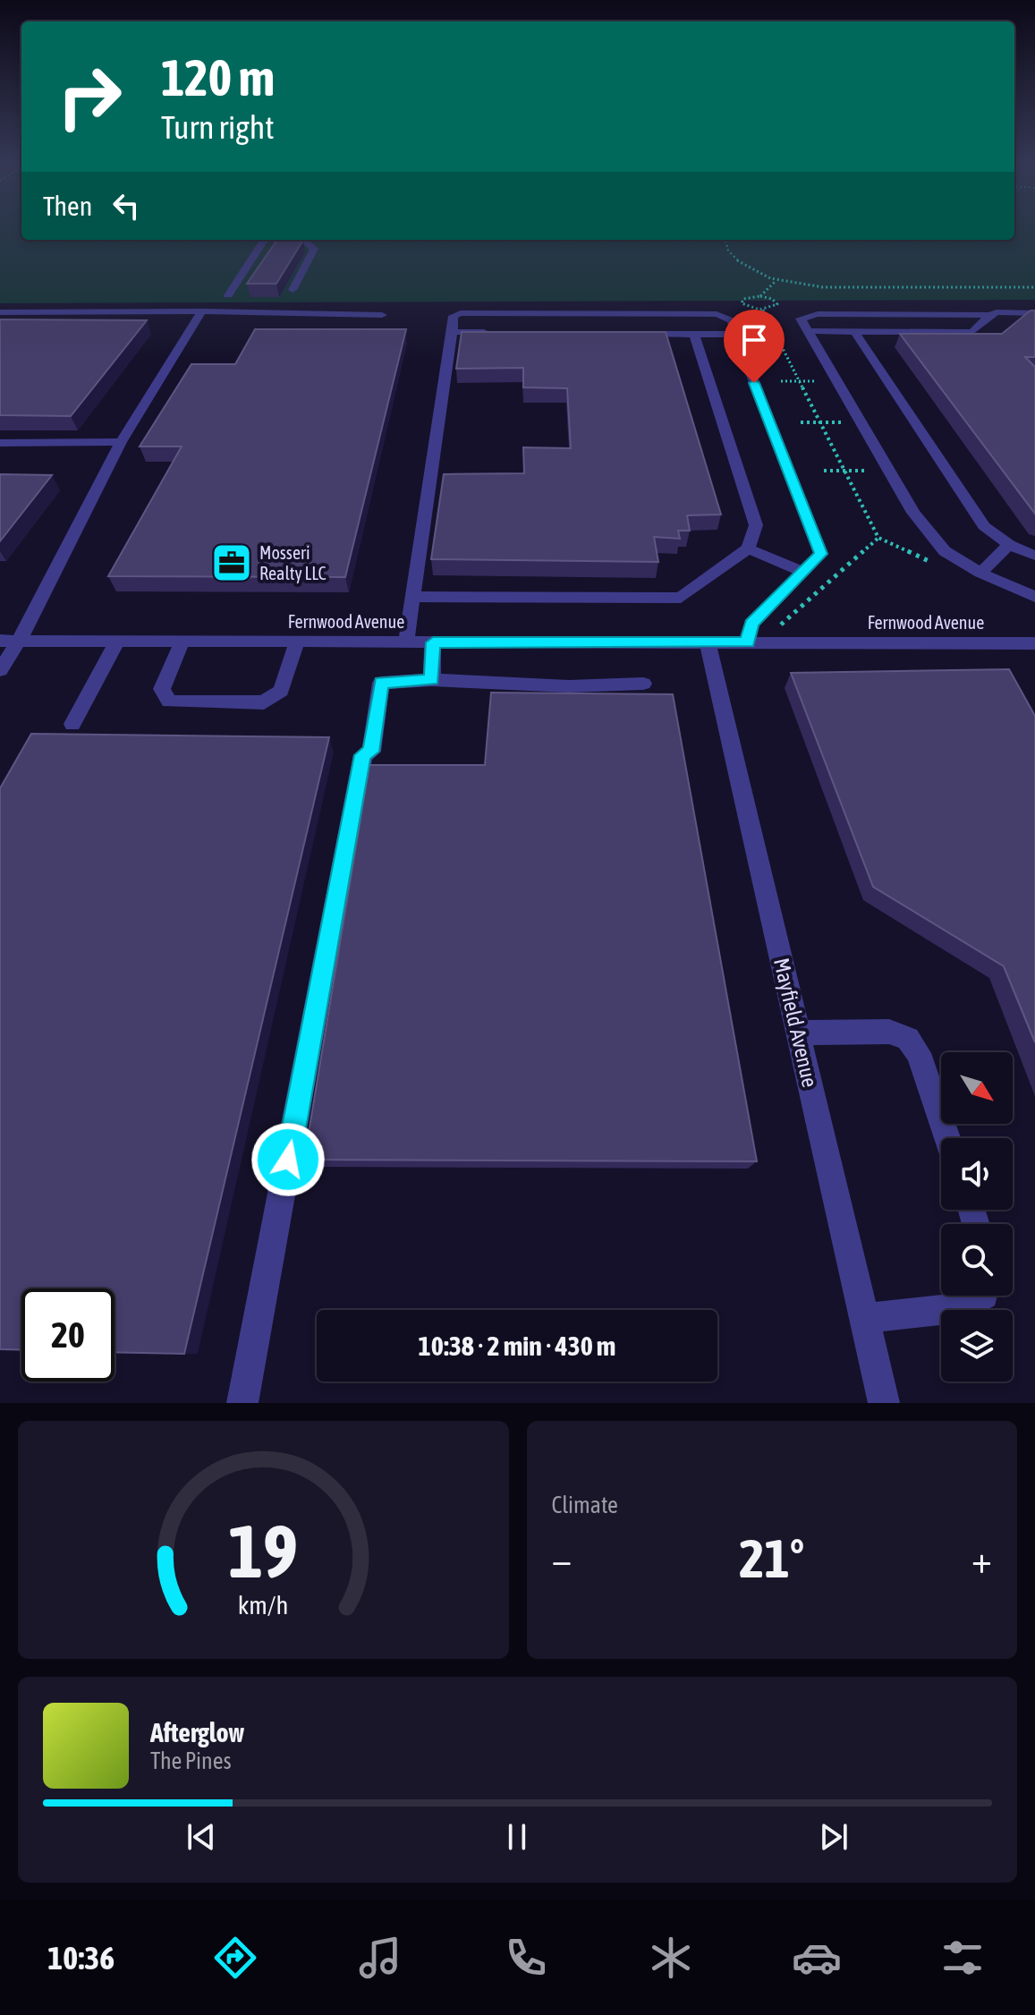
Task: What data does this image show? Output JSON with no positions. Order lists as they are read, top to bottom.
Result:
{
  "streets": {
    "street": ["Fernwood Avenue", "Mayfield Avenue"]
  },
  "crossings": [
    ["Fernwood Avenue", "Mayfield Avenue"]
  ],
  "places": {
    "office": ["Mosseri Realty LLC"]
  },
  "north": "bottom right",
  "page": {
    "turn": ["120 m", "Turn right"],
    "then": "Then",
    "limit": "20",
    "trip": "10:38 · 2 min · 430 m",
    "tile": "Climate",
    "heat": ["−", "21°", "+"],
    "song": ["Afterglow", "The Pines"],
    "tabs": "10:36",
    "gauge": ["19", "km/h"]
  }
}
